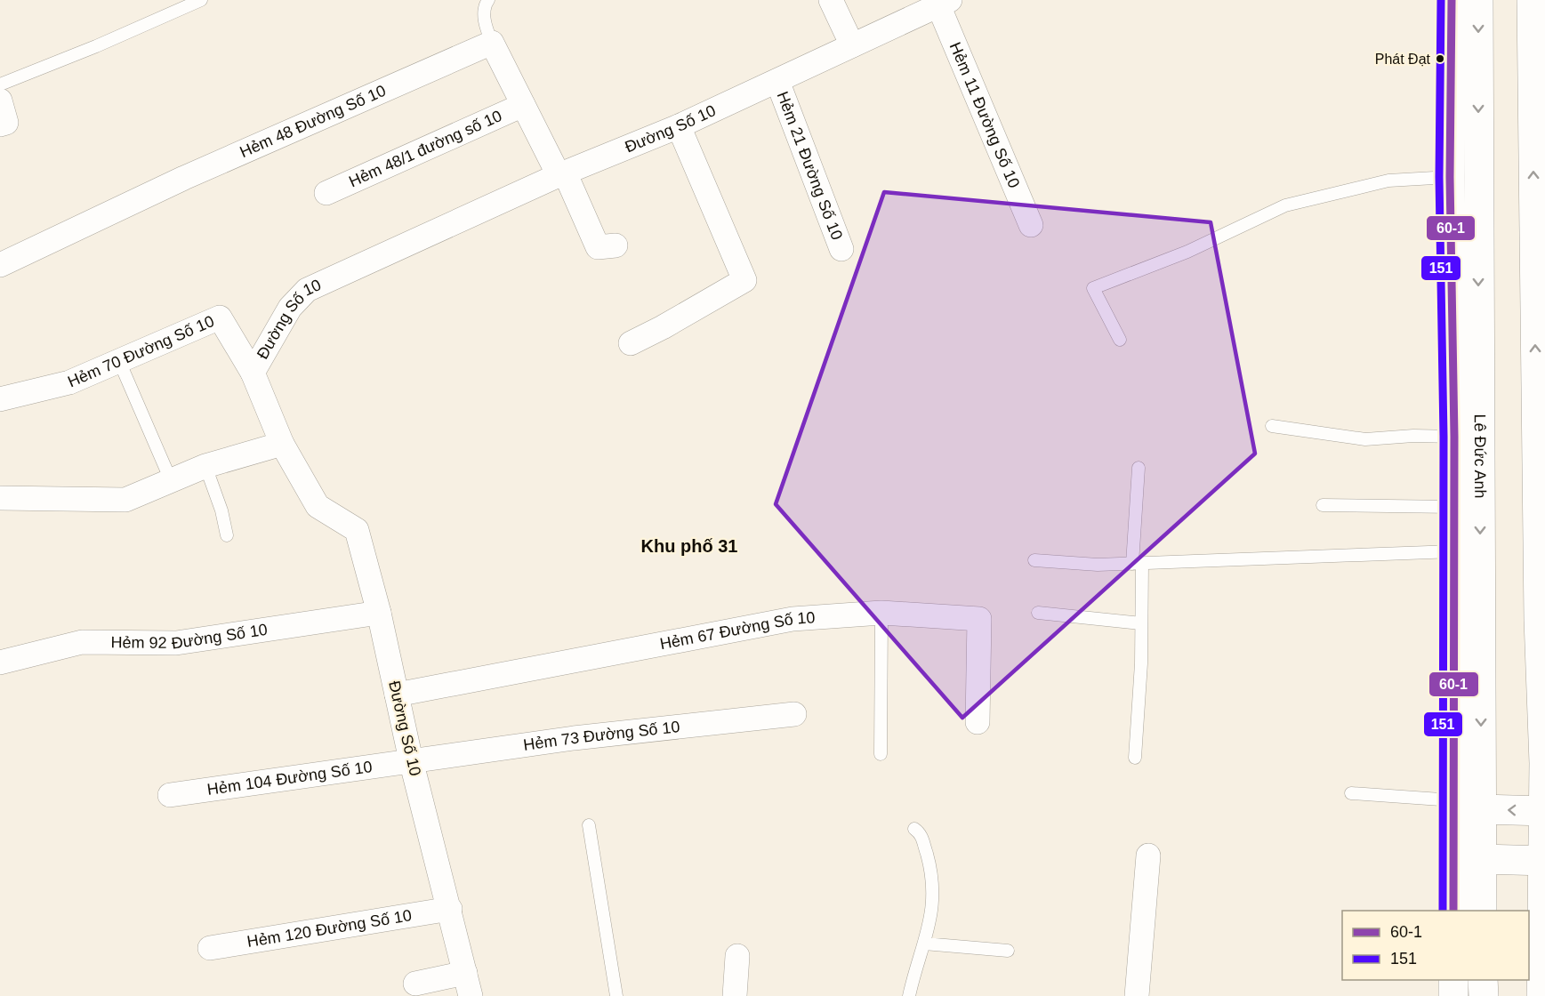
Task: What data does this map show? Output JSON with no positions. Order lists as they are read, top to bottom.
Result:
{
  "streets": {
    "main road": ["Lê Đức Anh"],
    "street": [
      "Hẻm 11 Đường Số 10",
      "Hẻm 48 Đường Số 10",
      "Đường Số 10",
      "Hẻm 48/1 đường số 10",
      "Hẻm 21 Đường Số 10",
      "Hẻm 70 Đường Số 10",
      "Hẻm 67 Đường Số 10",
      "Hẻm 92 Đường Số 10",
      "Hẻm 73 Đường Số 10",
      "Hẻm 104 Đường Số 10",
      "Hẻm 120 Đường Số 10"
    ]
  },
  "crossings": [
    ["Hẻm 11 Đường Số 10", "Đường Số 10"],
    ["Đường Số 10", "Hẻm 21 Đường Số 10"],
    ["Đường Số 10", "Hẻm 70 Đường Số 10"],
    ["Đường Số 10", "Hẻm 67 Đường Số 10"],
    ["Đường Số 10", "Hẻm 92 Đường Số 10"],
    ["Đường Số 10", "Hẻm 73 Đường Số 10"],
    ["Đường Số 10", "Hẻm 104 Đường Số 10"],
    ["Đường Số 10", "Hẻm 120 Đường Số 10"],
    ["Hẻm 73 Đường Số 10", "Hẻm 104 Đường Số 10"]
  ],
  "districts": ["Khu phố 31"],
  "places": ["Phát Đạt"],
  "lines": ["transit line 60-1", "transit line 151"],
  "legend": ["60-1", "151"]
}
